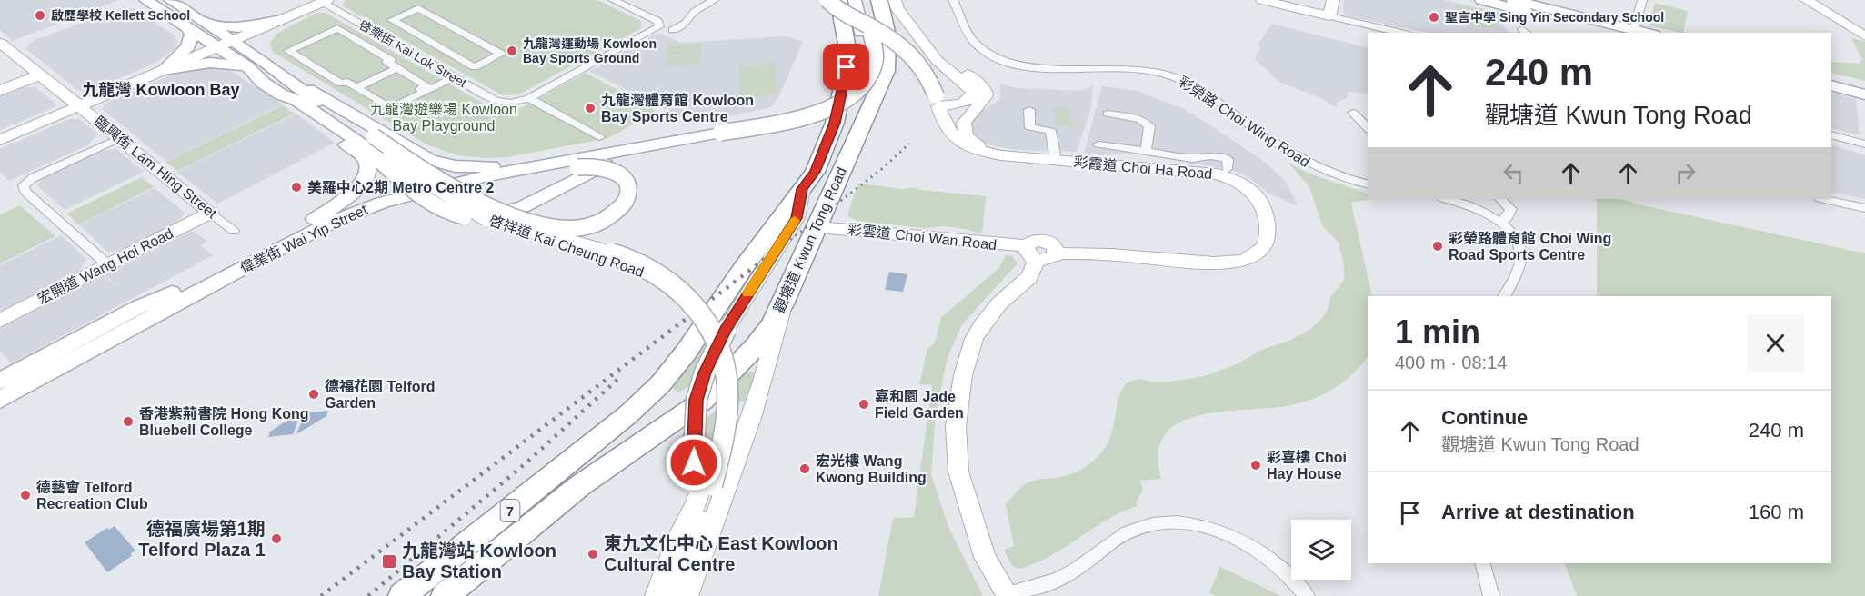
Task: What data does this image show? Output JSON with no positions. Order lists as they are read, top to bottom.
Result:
{
  "streets": {
    "highway": ["觀塘道 Kwun Tong Road", "7"],
    "main road": ["偉業街 Wai Yip Street", "啓祥道 Kai Cheung Road"],
    "street": [
      "啓樂街 Kai Lok Street",
      "彩榮路 Choi Wing Road",
      "臨興街 Lam Hing Street",
      "彩霞道 Choi Ha Road",
      "彩雲道 Choi Wan Road",
      "宏開道 Wang Hoi Road"
    ]
  },
  "crossings": [
    ["臨興街 Lam Hing Street", "宏開道 Wang Hoi Road"],
    ["彩霞道 Choi Ha Road", "彩雲道 Choi Wan Road"],
    ["彩雲道 Choi Wan Road", "觀塘道 Kwun Tong Road"]
  ],
  "districts": ["九龍灣 Kowloon Bay"],
  "parks": ["九龍灣遊樂場 Kowloon Bay Playground"],
  "places": {
    "other": [
      "啟歷學校 Kellett School",
      "聖言中學 Sing Yin Secondary School",
      "九龍灣運動場 Kowloon Bay Sports Ground",
      "九龍灣體育館 Kowloon Bay Sports Centre",
      "美羅中心2期 Metro Centre 2",
      "彩榮路體育館 Choi Wing Road Sports Centre",
      "德福花園 Telford Garden",
      "嘉和園 Jade Field Garden",
      "香港紫荊書院 Hong Kong Bluebell College",
      "彩喜樓 Choi Hay House",
      "宏光樓 Wang Kwong Building",
      "德藝會 Telford Recreation Club",
      "德福廣場第1期 Telford Plaza 1",
      "東九文化中心 East Kowloon Cultural Centre"
    ],
    "transit": ["九龍灣站 Kowloon Bay Station"]
  },
  "page": {
    "turn": ["240 m", "觀塘道 Kwun Tong Road"],
    "heading": ["1 min", "400 m · 08:14"],
    "list": [
      {
        "name": "Continue",
        "note": "觀塘道 Kwun Tong Road",
        "value": "240 m"
      },
      {
        "name": "Arrive at destination",
        "value": "160 m"
      }
    ]
  }
}
